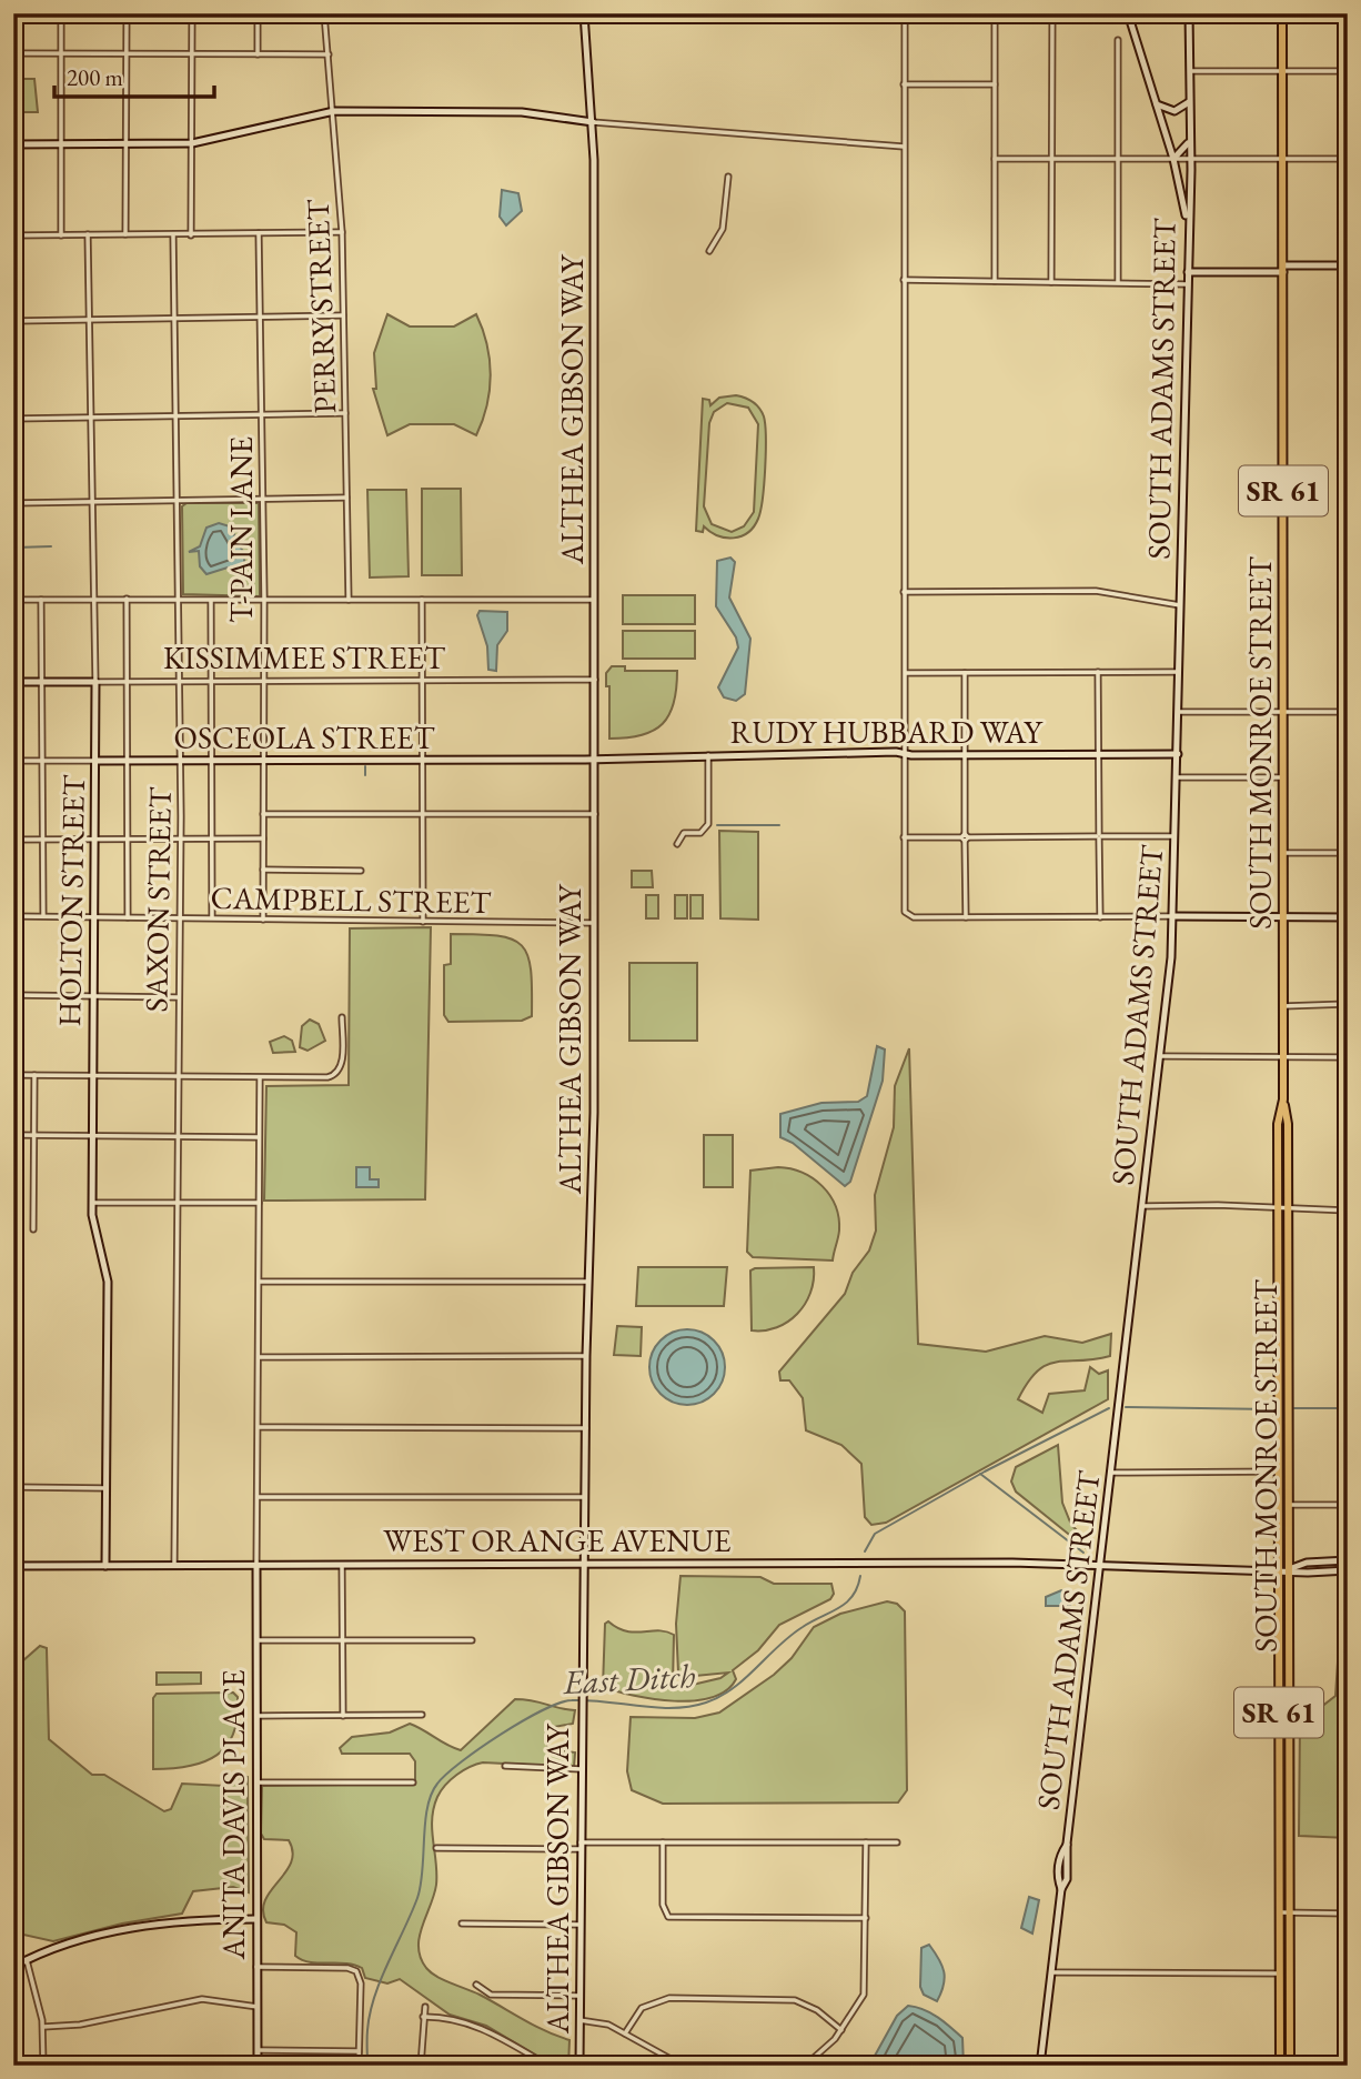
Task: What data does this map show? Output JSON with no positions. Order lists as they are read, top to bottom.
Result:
{
  "streets": {
    "main road": ["SR 61", "SOUTH MONROE STREET"],
    "street": [
      "PERRY STREET",
      "SOUTH ADAMS STREET",
      "ALTHEA GIBSON WAY",
      "T-PAIN LANE",
      "KISSIMMEE STREET",
      "RUDY HUBBARD WAY",
      "OSCEOLA STREET",
      "SAXON STREET",
      "CAMPBELL STREET",
      "HOLTON STREET",
      "WEST ORANGE AVENUE",
      "ANITA DAVIS PLACE"
    ]
  },
  "crossings": [
    ["SOUTH ADAMS STREET", "RUDY HUBBARD WAY"],
    ["SOUTH ADAMS STREET", "WEST ORANGE AVENUE"],
    ["ALTHEA GIBSON WAY", "KISSIMMEE STREET"],
    ["ALTHEA GIBSON WAY", "RUDY HUBBARD WAY"],
    ["ALTHEA GIBSON WAY", "OSCEOLA STREET"],
    ["ALTHEA GIBSON WAY", "CAMPBELL STREET"],
    ["ALTHEA GIBSON WAY", "WEST ORANGE AVENUE"],
    ["T-PAIN LANE", "KISSIMMEE STREET"],
    ["T-PAIN LANE", "OSCEOLA STREET"],
    ["T-PAIN LANE", "CAMPBELL STREET"],
    ["KISSIMMEE STREET", "SAXON STREET"],
    ["KISSIMMEE STREET", "HOLTON STREET"],
    ["RUDY HUBBARD WAY", "OSCEOLA STREET"],
    ["OSCEOLA STREET", "SAXON STREET"],
    ["OSCEOLA STREET", "HOLTON STREET"],
    ["SOUTH MONROE STREET", "WEST ORANGE AVENUE"],
    ["SAXON STREET", "CAMPBELL STREET"],
    ["SAXON STREET", "WEST ORANGE AVENUE"],
    ["CAMPBELL STREET", "HOLTON STREET"],
    ["HOLTON STREET", "WEST ORANGE AVENUE"],
    ["WEST ORANGE AVENUE", "ANITA DAVIS PLACE"]
  ],
  "water": ["East Ditch"],
  "scale_bar": "200 m"
}
